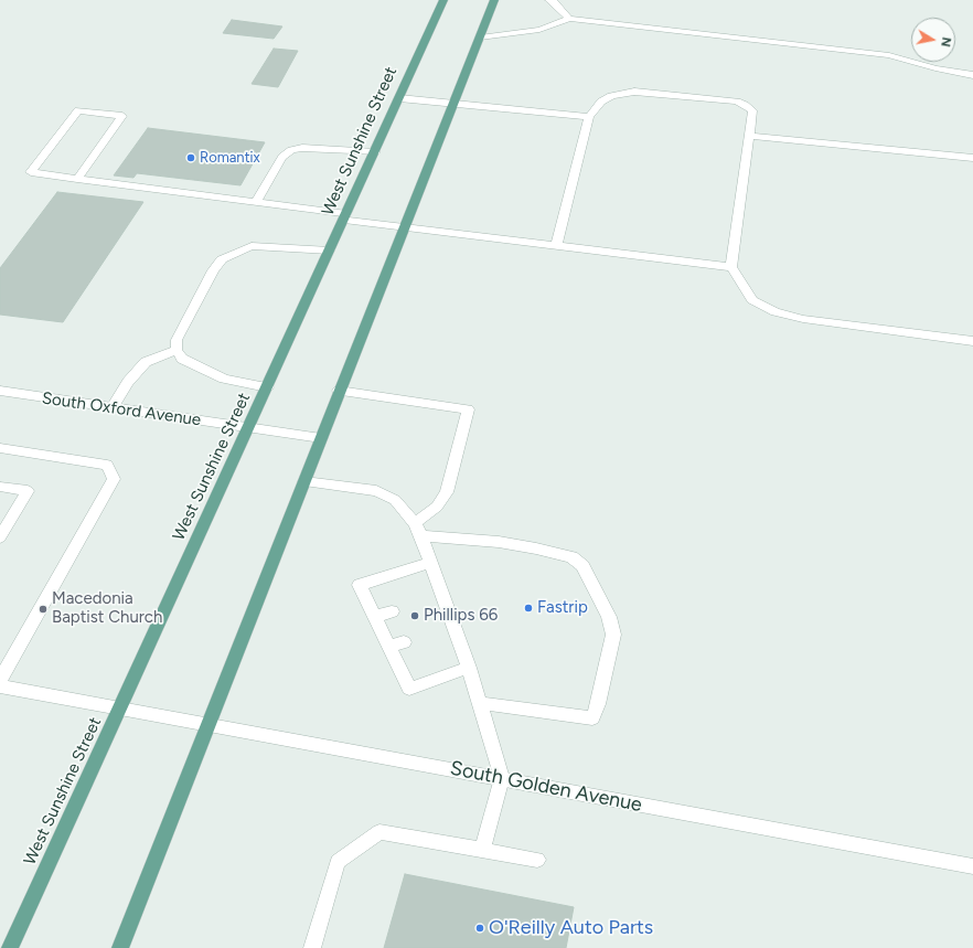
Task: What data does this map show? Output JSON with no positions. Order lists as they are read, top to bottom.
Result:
{
  "streets": {
    "main road": ["West Sunshine Street"],
    "street": ["South Oxford Avenue", "South Golden Avenue"]
  },
  "crossings": [
    ["West Sunshine Street", "South Oxford Avenue"],
    ["West Sunshine Street", "South Golden Avenue"]
  ],
  "places": [
    "Romantix",
    "Fastrip",
    "Macedonia Baptist Church",
    "Phillips 66",
    "O'Reilly Auto Parts"
  ],
  "north": "right"
}
